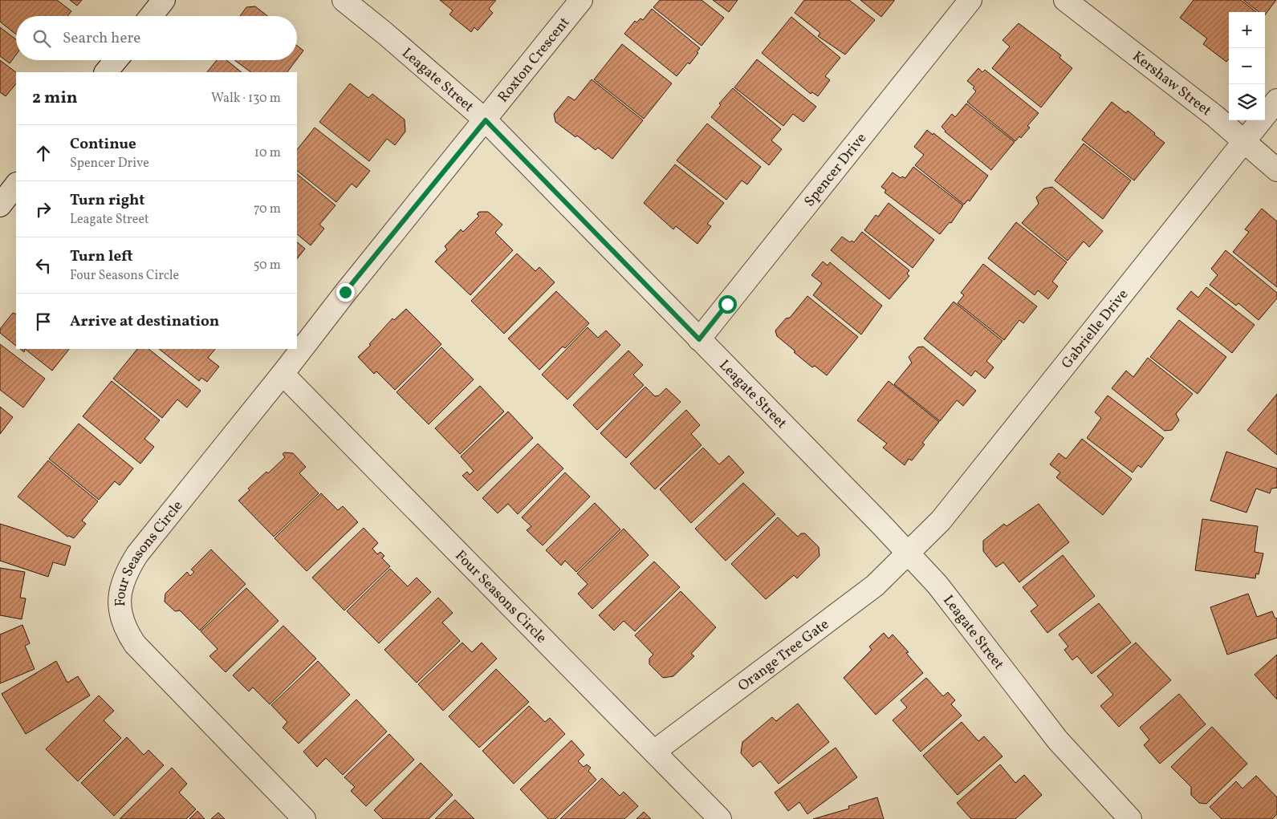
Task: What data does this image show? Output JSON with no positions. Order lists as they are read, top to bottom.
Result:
{
  "streets": {
    "street": [
      "Roxton Crescent",
      "Leagate Street",
      "Kershaw Street",
      "Spencer Drive",
      "Gabrielle Drive",
      "Four Seasons Circle",
      "Orange Tree Gate"
    ]
  },
  "crossings": [
    ["Roxton Crescent", "Leagate Street"],
    ["Roxton Crescent", "Four Seasons Circle"],
    ["Leagate Street", "Spencer Drive"],
    ["Leagate Street", "Gabrielle Drive"],
    ["Leagate Street", "Four Seasons Circle"],
    ["Leagate Street", "Orange Tree Gate"],
    ["Kershaw Street", "Gabrielle Drive"],
    ["Gabrielle Drive", "Orange Tree Gate"],
    ["Four Seasons Circle", "Orange Tree Gate"]
  ],
  "page": {
    "map_buttons": ["+", "−"],
    "search": "Search here",
    "heading": ["2 min", "Walk · 130 m"],
    "list": [
      ["Continue", "Spencer Drive", "10 m"],
      ["Turn right", "Leagate Street", "70 m"],
      ["Turn left", "Four Seasons Circle", "50 m"],
      "Arrive at destination"
    ]
  }
}
